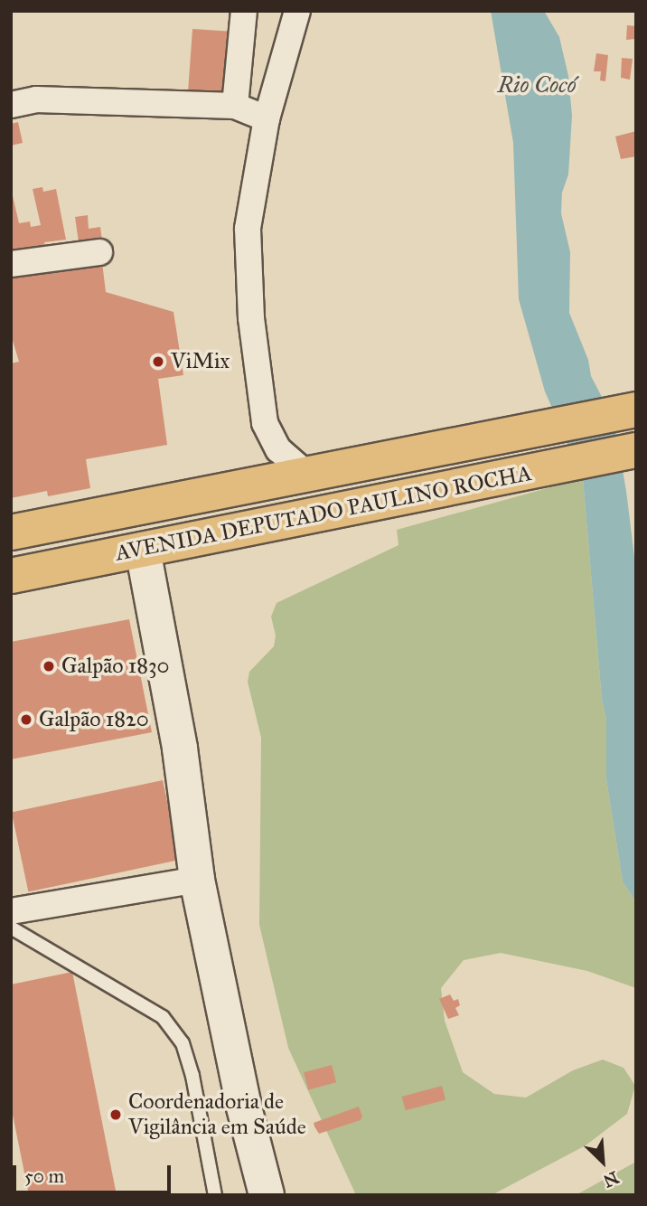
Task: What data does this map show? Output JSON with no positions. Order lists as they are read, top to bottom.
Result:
{
  "streets": {
    "main road": ["AVENIDA DEPUTADO PAULINO ROCHA"]
  },
  "water": ["Rio Cocó"],
  "places": [
    "ViMix",
    "Galpão 1830",
    "Galpão 1820",
    "Coordenadoria de Vigilância em Saúde"
  ],
  "scale_bar": "50 m",
  "north": "bottom right"
}
